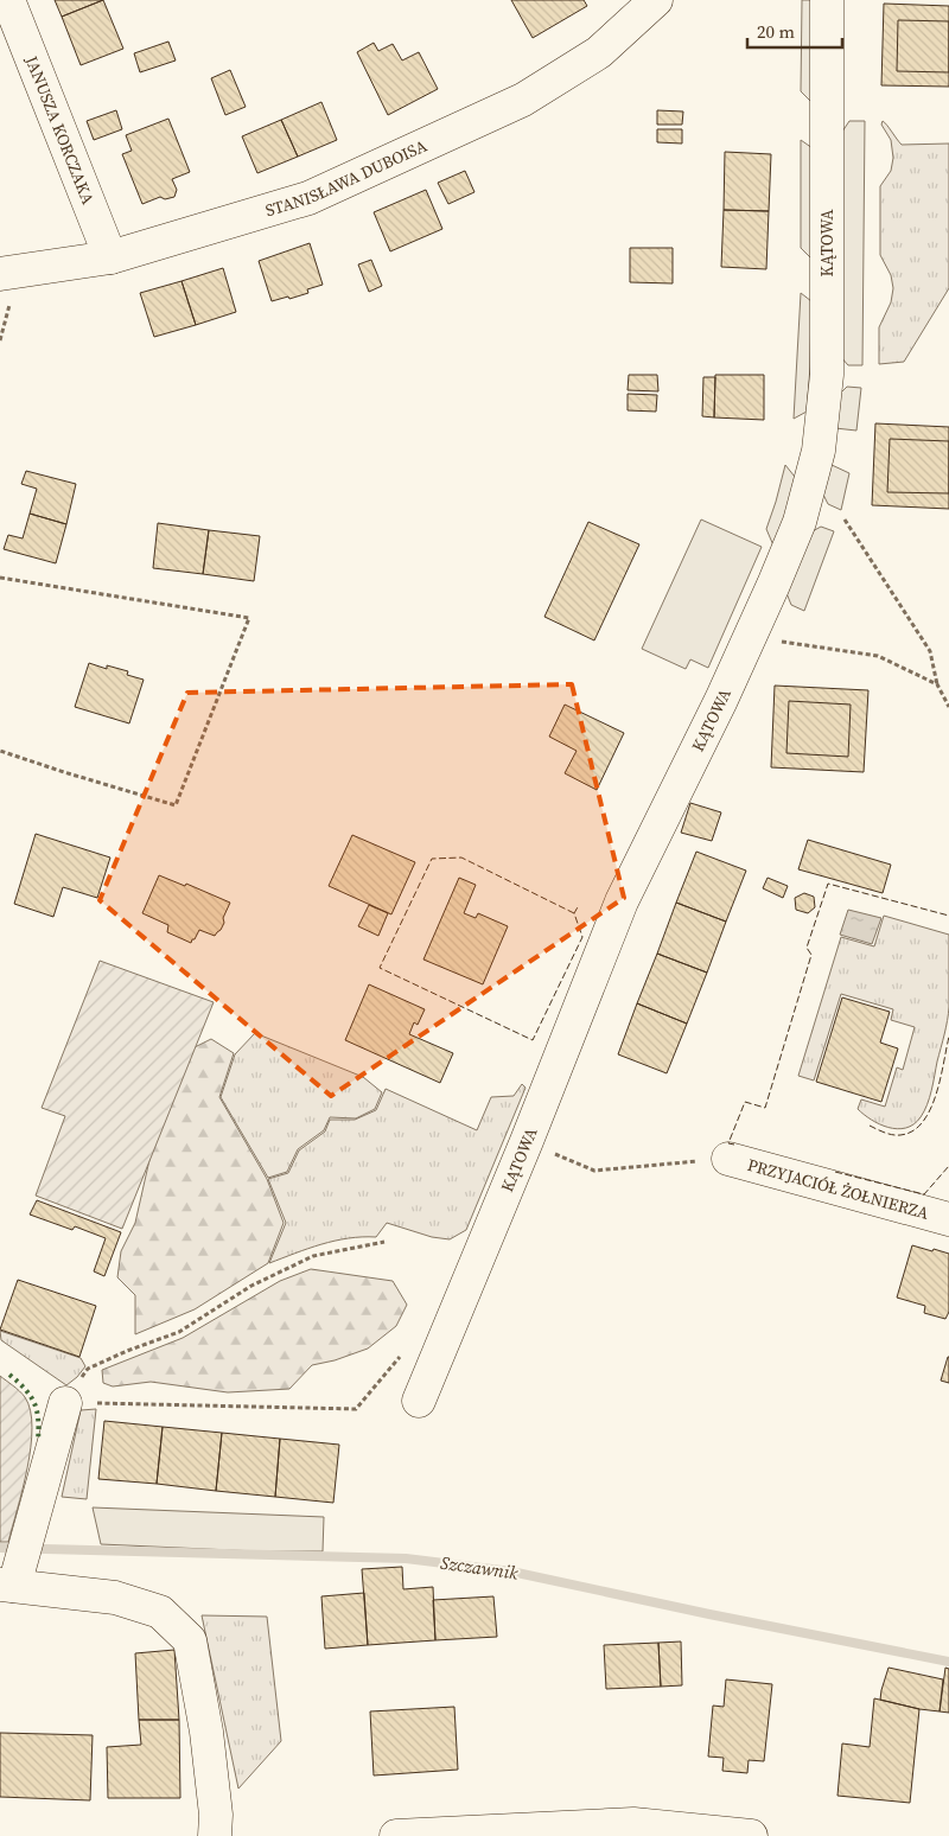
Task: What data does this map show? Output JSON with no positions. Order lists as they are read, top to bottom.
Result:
{
  "streets": {
    "street": [
      "JANUSZA KORCZAKA",
      "STANISŁAWA DUBOISA",
      "KĄTOWA",
      "PRZYJACIÓŁ ŻOŁNIERZA"
    ]
  },
  "crossings": [
    ["JANUSZA KORCZAKA", "STANISŁAWA DUBOISA"]
  ],
  "water": ["Szczawnik"],
  "scale_bar": "20 m"
}
